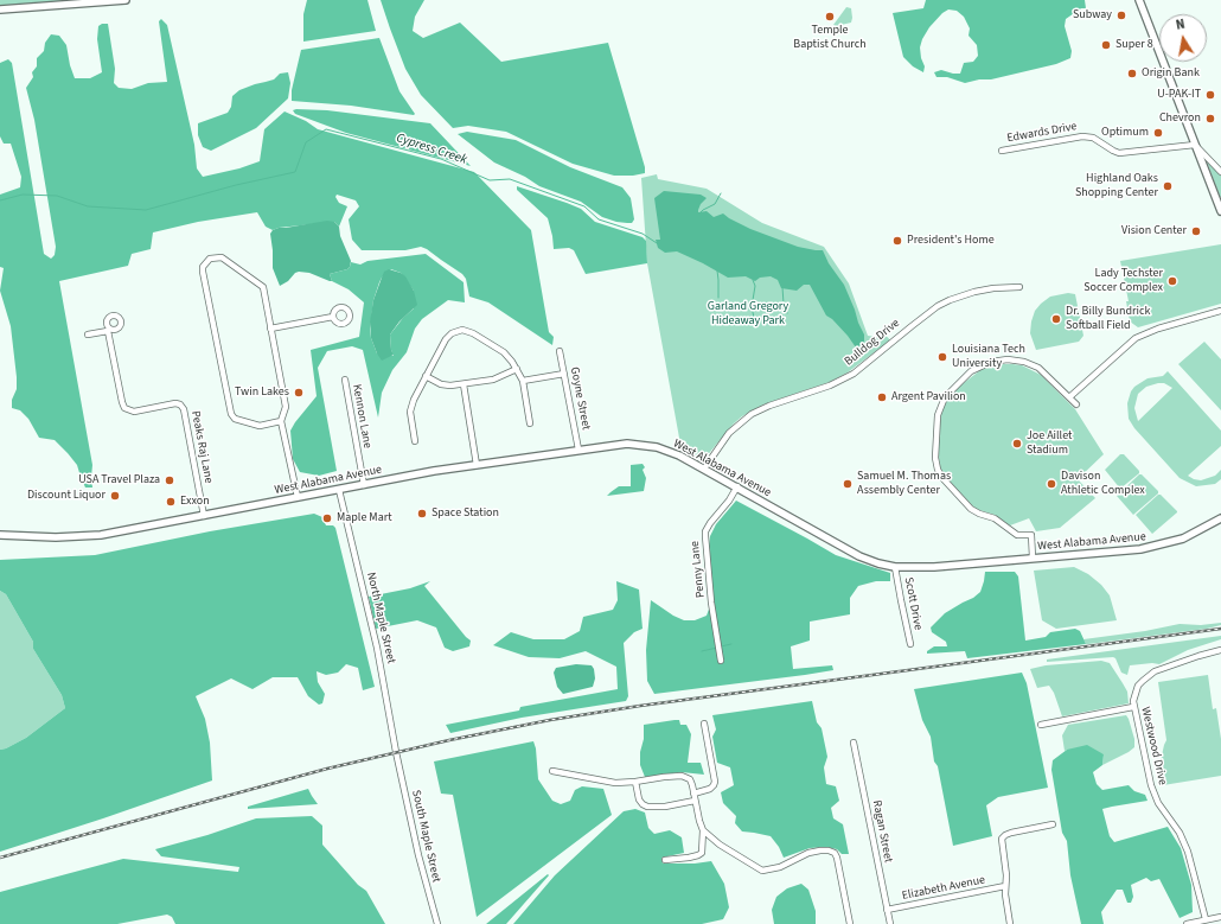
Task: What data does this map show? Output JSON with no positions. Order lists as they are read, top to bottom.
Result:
{
  "streets": {
    "main road": ["West Alabama Avenue"],
    "street": [
      "Edwards Drive",
      "Bulldog Drive",
      "Goyne Street",
      "Kennon Lane",
      "Peaks Raj Lane",
      "Penny Lane",
      "Scott Drive",
      "North Maple Street",
      "Westwood Drive",
      "Ragan Street",
      "South Maple Street",
      "Elizabeth Avenue"
    ]
  },
  "crossings": [
    ["Bulldog Drive", "West Alabama Avenue"],
    ["Goyne Street", "West Alabama Avenue"],
    ["Kennon Lane", "West Alabama Avenue"],
    ["Peaks Raj Lane", "West Alabama Avenue"],
    ["West Alabama Avenue", "Penny Lane"],
    ["West Alabama Avenue", "Scott Drive"],
    ["West Alabama Avenue", "North Maple Street"],
    ["North Maple Street", "South Maple Street"],
    ["Ragan Street", "Elizabeth Avenue"]
  ],
  "water": ["Cypress Creek"],
  "parks": ["Garland Gregory Hideaway Park"],
  "places": [
    "Subway",
    "Temple Baptist Church",
    "Super 8",
    "Origin Bank",
    "U-PAK-IT",
    "Chevron",
    "Optimum",
    "Highland Oaks Shopping Center",
    "Vision Center",
    "President's Home",
    "Lady Techster Soccer Complex",
    "Dr. Billy Bundrick Softball Field",
    "Louisiana Tech University",
    "Twin Lakes",
    "Argent Pavilion",
    "Joe Aillet Stadium",
    "USA Travel Plaza",
    "Samuel M. Thomas Assembly Center",
    "Davison Athletic Complex",
    "Discount Liquor",
    "Exxon",
    "Space Station",
    "Maple Mart"
  ],
  "north": "top"
}
